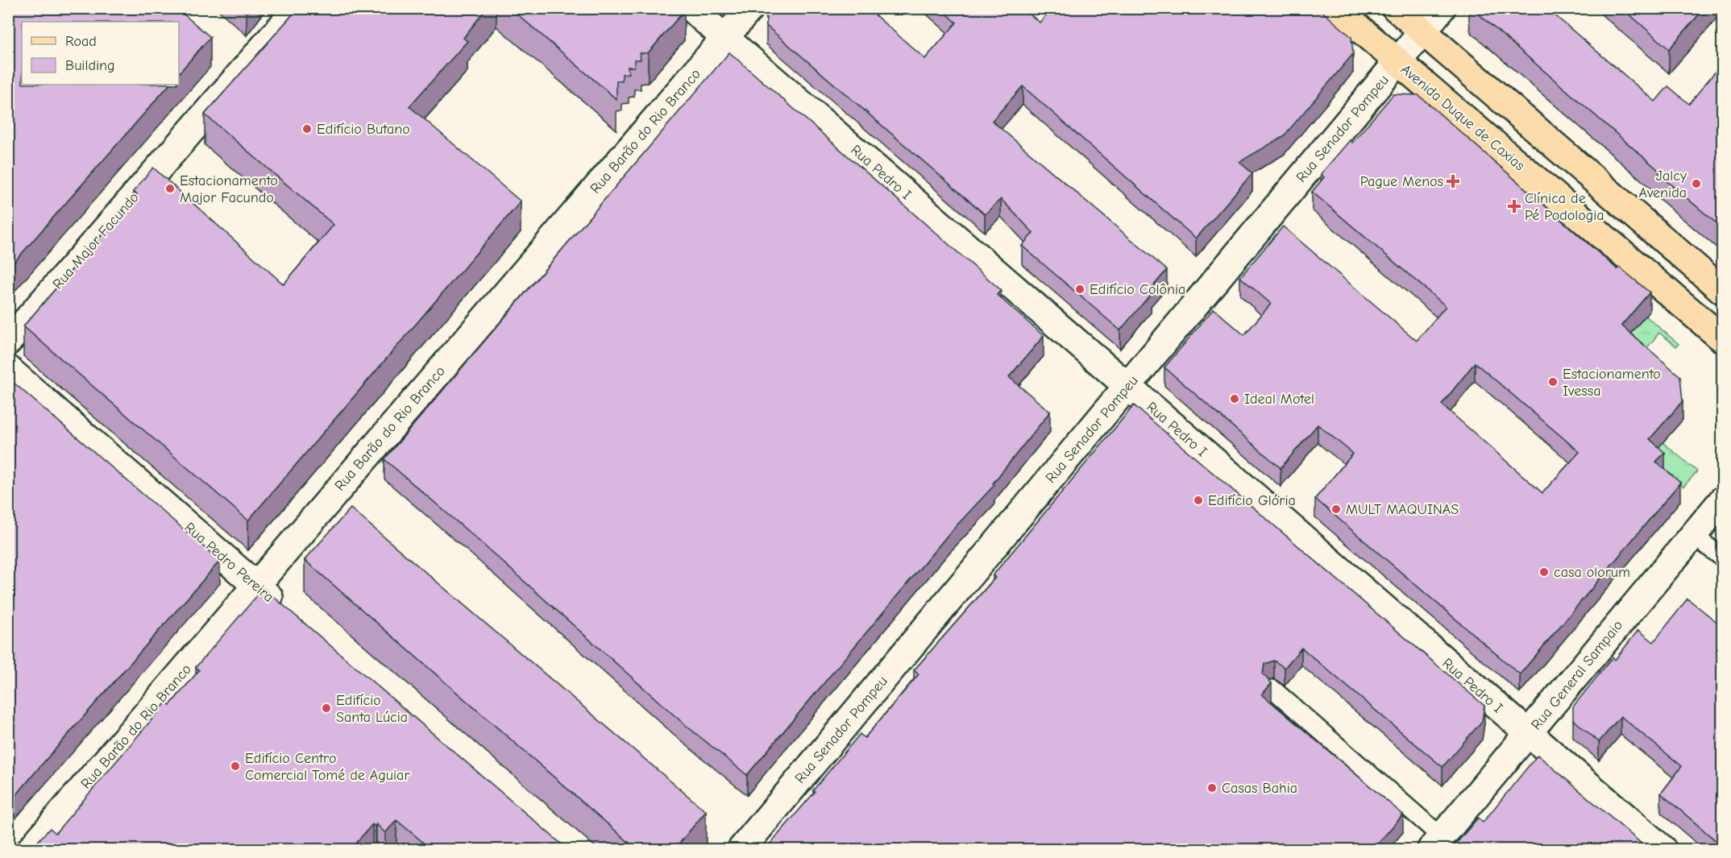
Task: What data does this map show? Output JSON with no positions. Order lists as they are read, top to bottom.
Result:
{
  "streets": {
    "main road": ["Avenida Duque de Caxias"],
    "street": [
      "Rua Senador Pompeu",
      "Rua Barão do Rio Branco",
      "Rua Pedro I",
      "Rua Major Facundo",
      "Rua Pedro Pereira",
      "Rua General Sampaio"
    ]
  },
  "crossings": [
    ["Avenida Duque de Caxias", "Rua Senador Pompeu"],
    ["Rua Senador Pompeu", "Rua Pedro I"],
    ["Rua Barão do Rio Branco", "Rua Pedro I"],
    ["Rua Barão do Rio Branco", "Rua Pedro Pereira"],
    ["Rua Pedro I", "Rua General Sampaio"]
  ],
  "places": {
    "other": [
      "Edifício Butano",
      "Jalcy Avenida",
      "Estacionamento Major Facundo",
      "Edifício Colônia",
      "Estacionamento Ivessa",
      "Ideal Motel",
      "Edifício Glória",
      "MULT MAQUINAS",
      "casa olorum",
      "Edifício Santa Lúcia",
      "Edifício Centro Comercial Tomé de Aguiar",
      "Casas Bahia"
    ],
    "health": ["Pague Menos", "Clínica de Pé Podologia"]
  },
  "legend": ["Road", "Building"]
}
